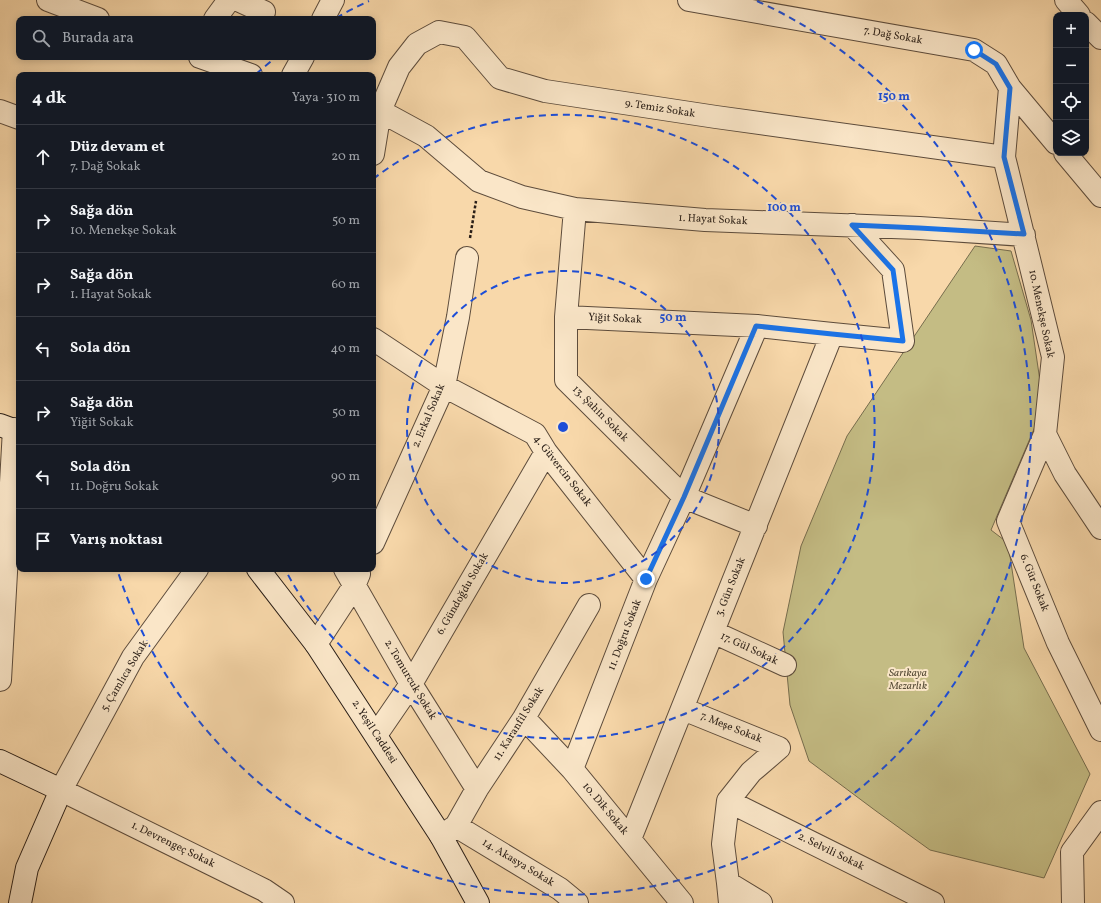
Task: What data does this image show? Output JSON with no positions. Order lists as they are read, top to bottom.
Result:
{
  "streets": {
    "street": [
      "7. Dağ Sokak",
      "9. Temiz Sokak",
      "1. Hayat Sokak",
      "10. Menekşe Sokak",
      "Yiğit Sokak",
      "13. Şahin Sokak",
      "2. Erkal Sokak",
      "4. Güvercin Sokak",
      "6. Gür Sokak",
      "3. Gün Sokak",
      "6. Gündoğdu Sokak",
      "11. Doğru Sokak",
      "17. Gül Sokak",
      "5. Çamlıca Sokak",
      "2. Tomurcuk Sokak",
      "11. Karanfil Sokak",
      "7. Meşe Sokak",
      "2. Yeşil Caddesi",
      "10. Dik Sokak",
      "1. Devrengeç Sokak",
      "2. Selvili Sokak",
      "14. Akasya Sokak"
    ]
  },
  "crossings": [
    ["7. Dağ Sokak", "10. Menekşe Sokak"],
    ["9. Temiz Sokak", "1. Hayat Sokak"],
    ["9. Temiz Sokak", "10. Menekşe Sokak"],
    ["1. Hayat Sokak", "10. Menekşe Sokak"],
    ["1. Hayat Sokak", "Yiğit Sokak"],
    ["1. Hayat Sokak", "13. Şahin Sokak"],
    ["10. Menekşe Sokak", "6. Gür Sokak"],
    ["Yiğit Sokak", "13. Şahin Sokak"],
    ["Yiğit Sokak", "3. Gün Sokak"],
    ["Yiğit Sokak", "11. Doğru Sokak"],
    ["13. Şahin Sokak", "3. Gün Sokak"],
    ["13. Şahin Sokak", "11. Doğru Sokak"],
    ["2. Erkal Sokak", "4. Güvercin Sokak"],
    ["4. Güvercin Sokak", "6. Gündoğdu Sokak"],
    ["4. Güvercin Sokak", "11. Doğru Sokak"],
    ["3. Gün Sokak", "17. Gül Sokak"],
    ["3. Gün Sokak", "7. Meşe Sokak"],
    ["3. Gün Sokak", "10. Dik Sokak"],
    ["6. Gündoğdu Sokak", "2. Tomurcuk Sokak"],
    ["6. Gündoğdu Sokak", "2. Yeşil Caddesi"],
    ["11. Doğru Sokak", "10. Dik Sokak"],
    ["5. Çamlıca Sokak", "1. Devrengeç Sokak"],
    ["2. Tomurcuk Sokak", "11. Karanfil Sokak"],
    ["11. Karanfil Sokak", "2. Yeşil Caddesi"],
    ["11. Karanfil Sokak", "10. Dik Sokak"],
    ["11. Karanfil Sokak", "14. Akasya Sokak"],
    ["7. Meşe Sokak", "2. Selvili Sokak"],
    ["2. Yeşil Caddesi", "14. Akasya Sokak"]
  ],
  "parks": ["Sarıkaya Mezarlık"],
  "page": {
    "map_buttons": ["+", "−"],
    "search": "Burada ara",
    "heading": ["4 dk", "Yaya · 310 m"],
    "list": [
      ["Düz devam et", "7. Dağ Sokak", "20 m"],
      ["Sağa dön", "10. Menekşe Sokak", "50 m"],
      ["Sağa dön", "1. Hayat Sokak", "60 m"],
      ["Sola dön", "40 m"],
      ["Sağa dön", "Yiğit Sokak", "50 m"],
      ["Sola dön", "11. Doğru Sokak", "90 m"],
      "Varış noktası"
    ]
  },
  "rings": ["150 m", "100 m", "50 m"]
}
